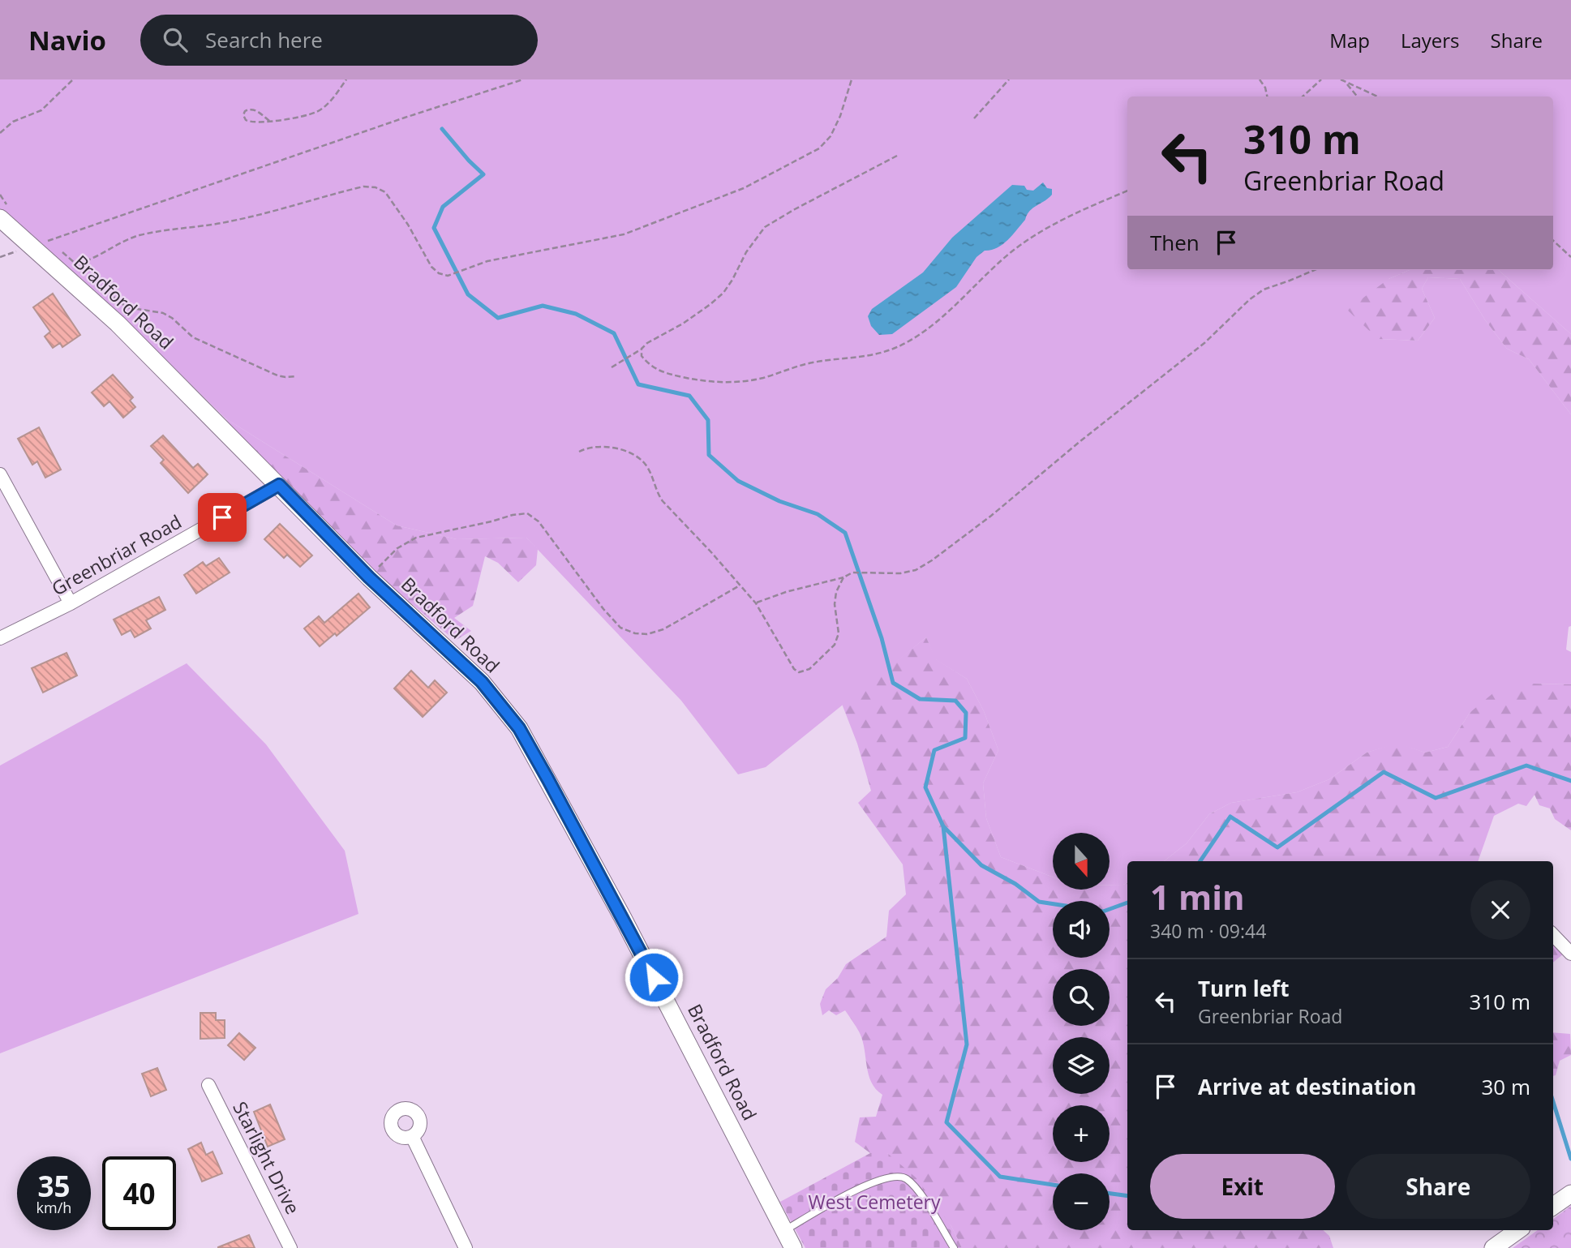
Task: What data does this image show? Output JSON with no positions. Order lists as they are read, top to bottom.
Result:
{
  "streets": {
    "street": ["Bradford Road", "Greenbriar Road", "Starlight Drive"]
  },
  "crossings": [
    ["Bradford Road", "Greenbriar Road"]
  ],
  "parks": ["West Cemetery"],
  "north": "bottom",
  "page": {
    "header": "Navio",
    "search": "Search here",
    "nav": ["Map", "Layers", "Share"],
    "turn": ["310 m", "Greenbriar Road"],
    "then": "Then",
    "map_buttons": ["+", "−"],
    "heading": ["1 min", "340 m · 09:44"],
    "list": [
      {
        "name": "Turn left",
        "note": "Greenbriar Road",
        "value": "310 m"
      },
      {
        "name": "Arrive at destination",
        "value": "30 m"
      }
    ],
    "buttons": ["Exit", "Share"],
    "speed": "35 km/h",
    "limit": "40"
  }
}
